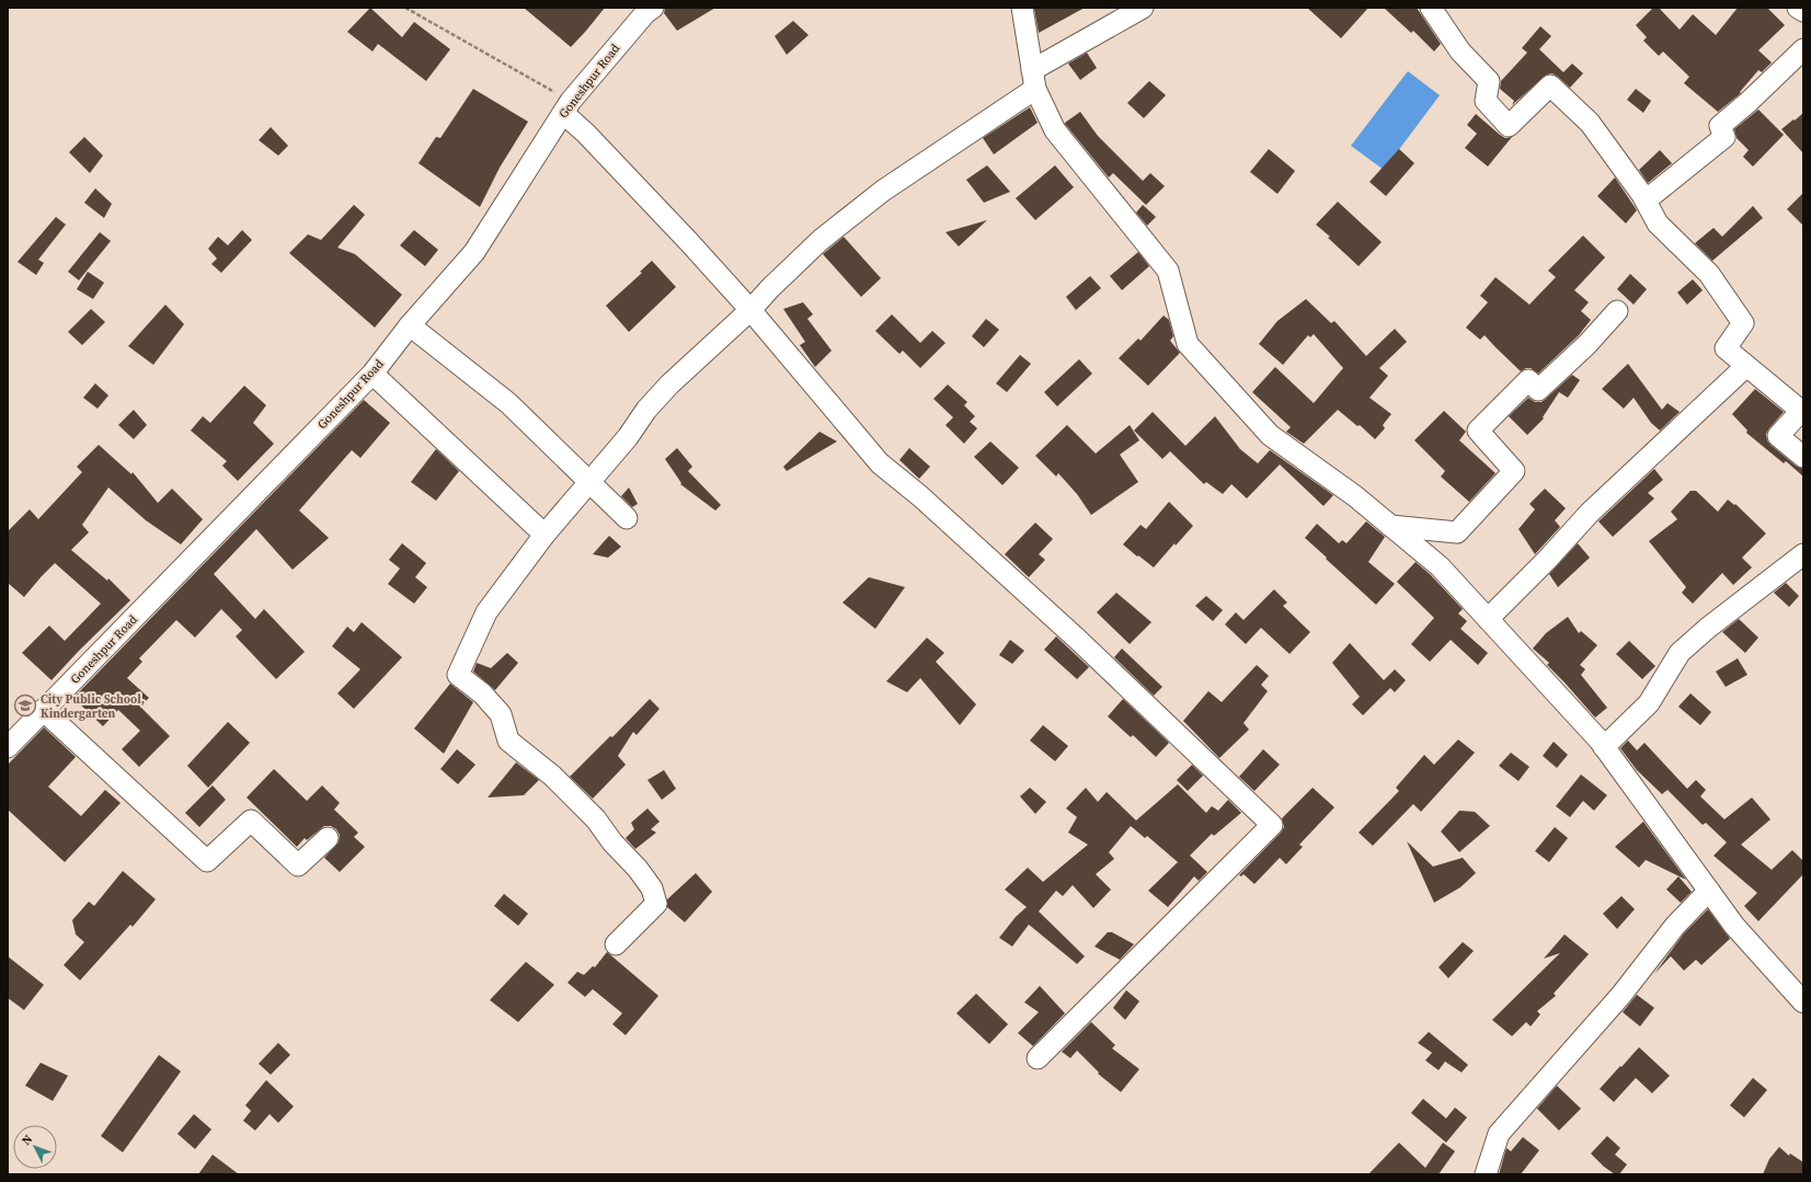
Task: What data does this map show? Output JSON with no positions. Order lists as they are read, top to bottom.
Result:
{
  "streets": {
    "street": ["Goneshpur Road"]
  },
  "places": {
    "school or university": ["City Public School, Kindergarten"]
  },
  "north": "top left"
}
